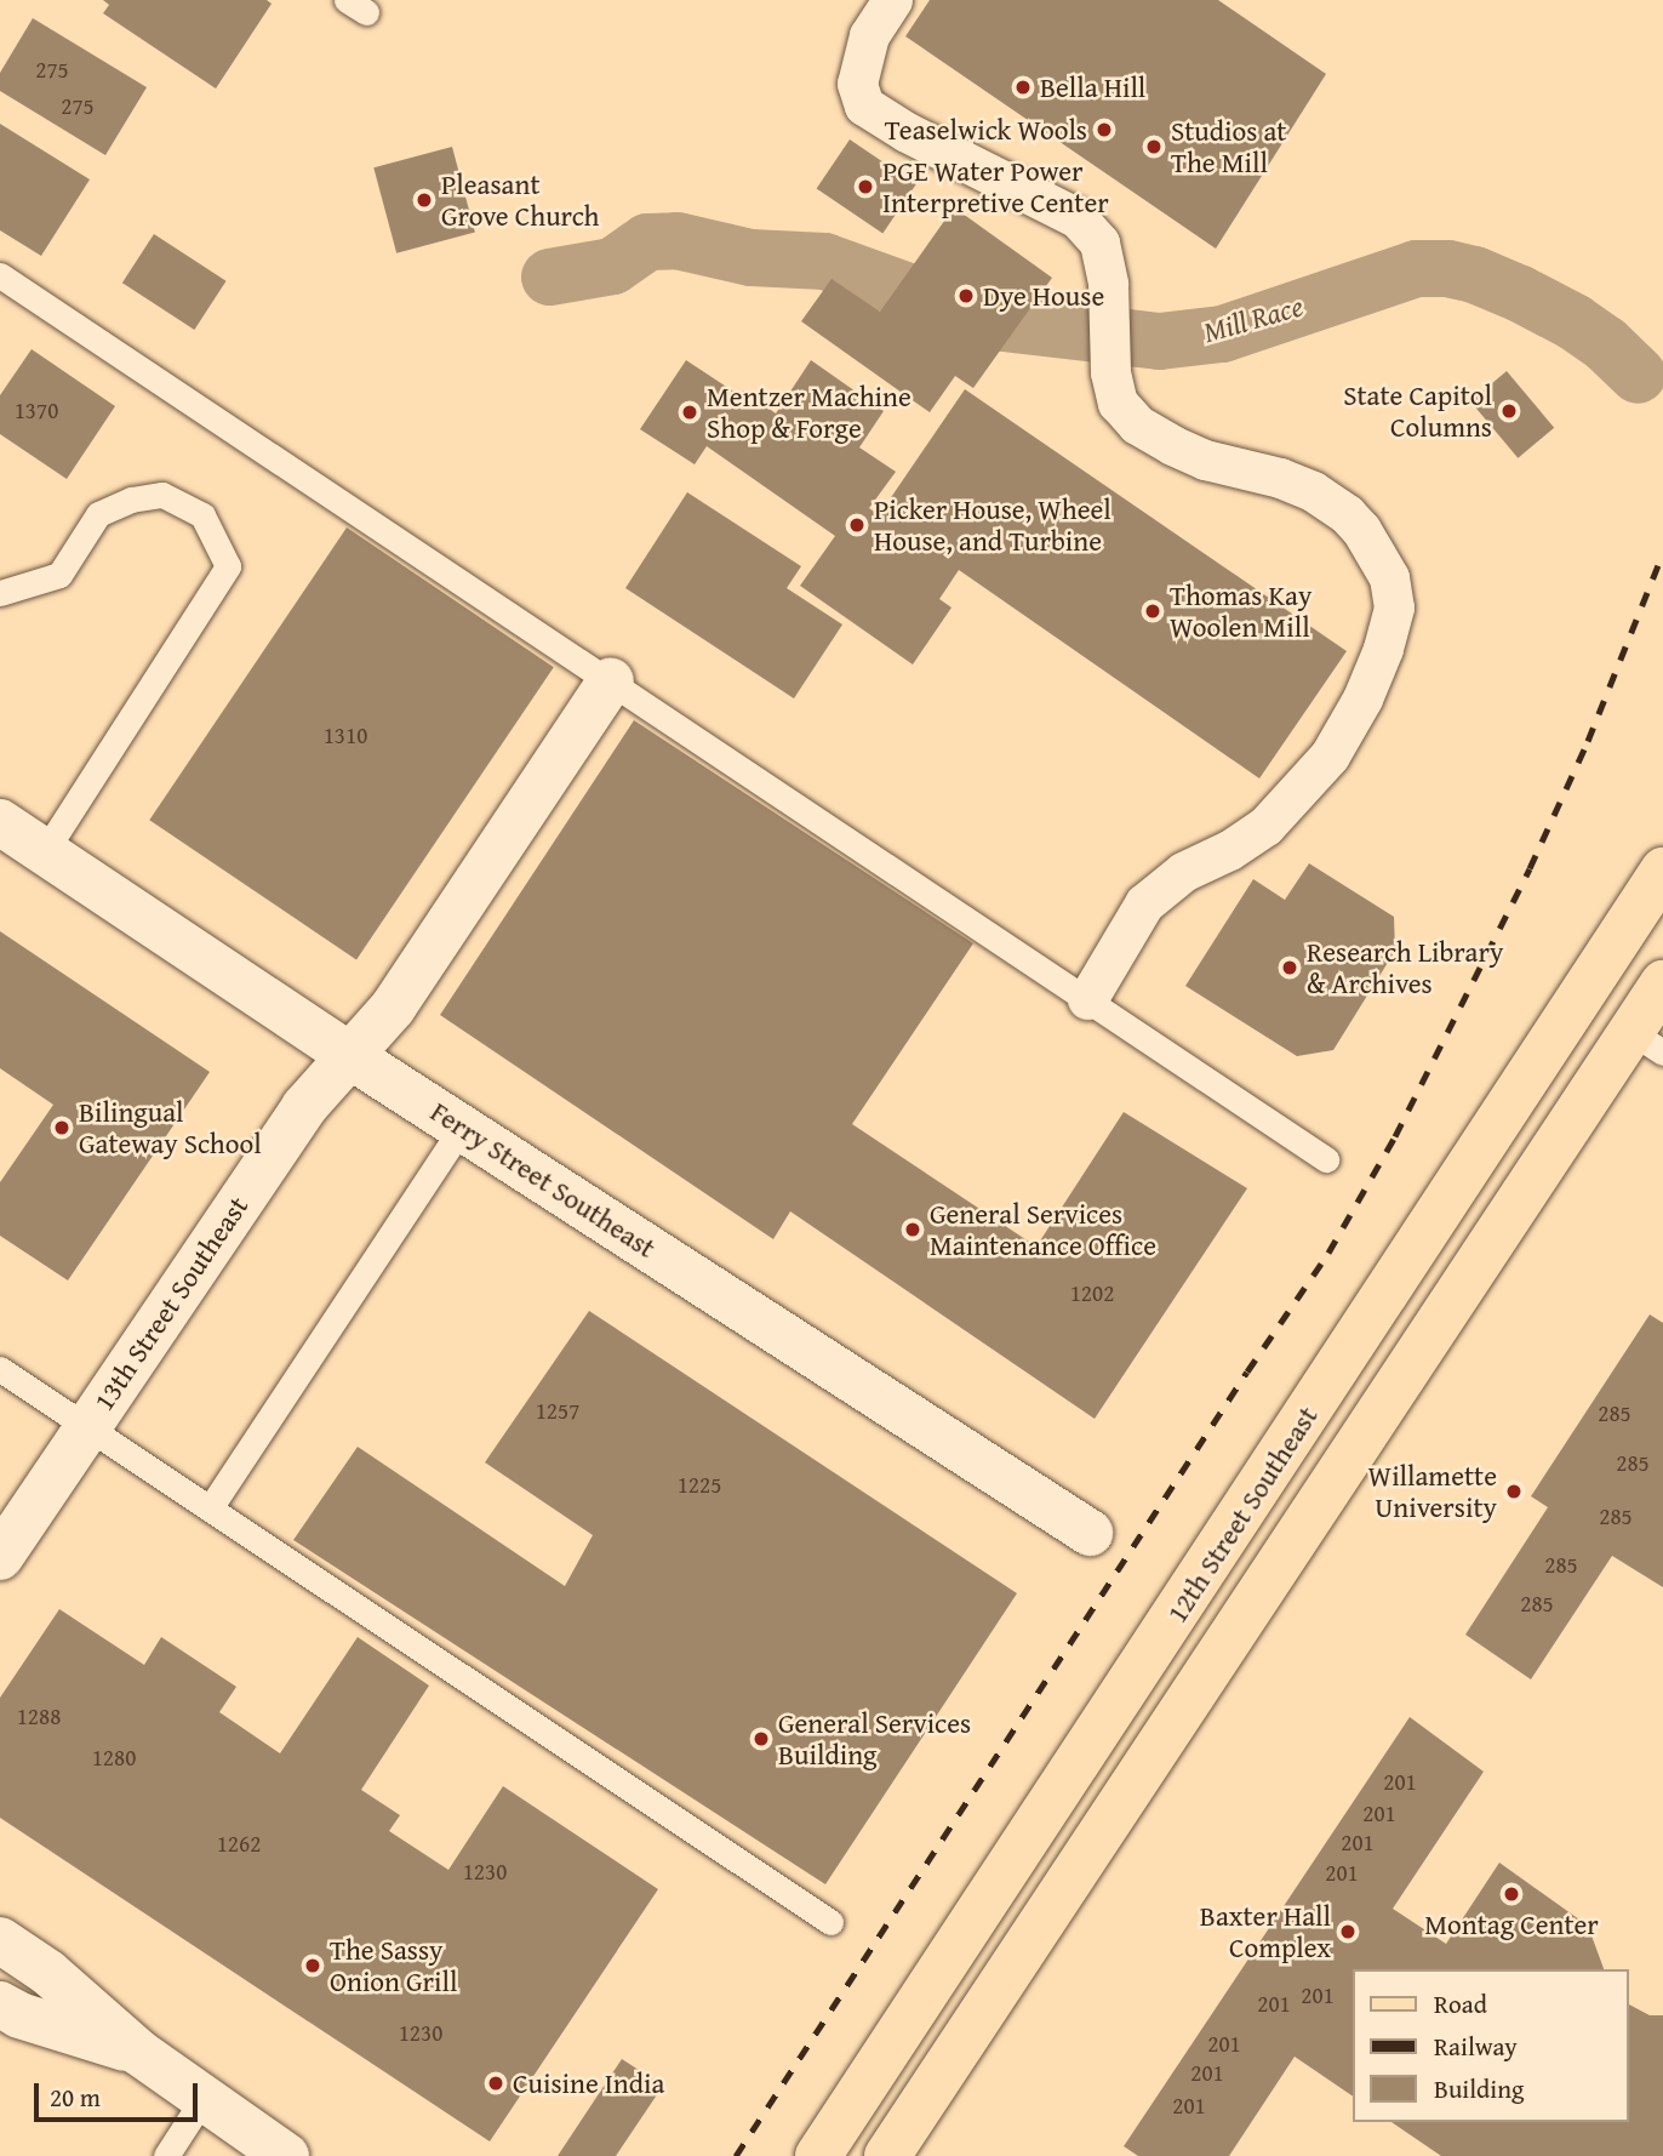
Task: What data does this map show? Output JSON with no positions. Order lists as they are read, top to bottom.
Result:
{
  "streets": {
    "main road": ["12th Street Southeast"],
    "street": ["Ferry Street Southeast", "13th Street Southeast"]
  },
  "crossings": [
    ["Ferry Street Southeast", "13th Street Southeast"]
  ],
  "water": ["Mill Race"],
  "places": [
    "Bella Hill",
    "Teaselwick Wools",
    "Studios at The Mill",
    "PGE Water Power Interpretive Center",
    "Pleasant Grove Church",
    "Dye House",
    "State Capitol Columns",
    "Mentzer Machine Shop & Forge",
    "Picker House, Wheel House, and Turbine",
    "Thomas Kay Woolen Mill",
    "Research Library & Archives",
    "Bilingual Gateway School",
    "General Services Maintenance Office",
    "Willamette University",
    "General Services Building",
    "Montag Center",
    "Baxter Hall Complex",
    "The Sassy Onion Grill",
    "Cuisine India"
  ],
  "house_numbers": [
    "275",
    "275",
    "1370",
    "1310",
    "1202",
    "1257",
    "285",
    "285",
    "1225",
    "285",
    "285",
    "285",
    "1288",
    "1280",
    "201",
    "201",
    "201",
    "1262",
    "1230",
    "201",
    "201",
    "201",
    "1230",
    "201",
    "201",
    "201"
  ],
  "legend": ["Road", "Railway", "Building"],
  "scale_bar": "20 m"
}
